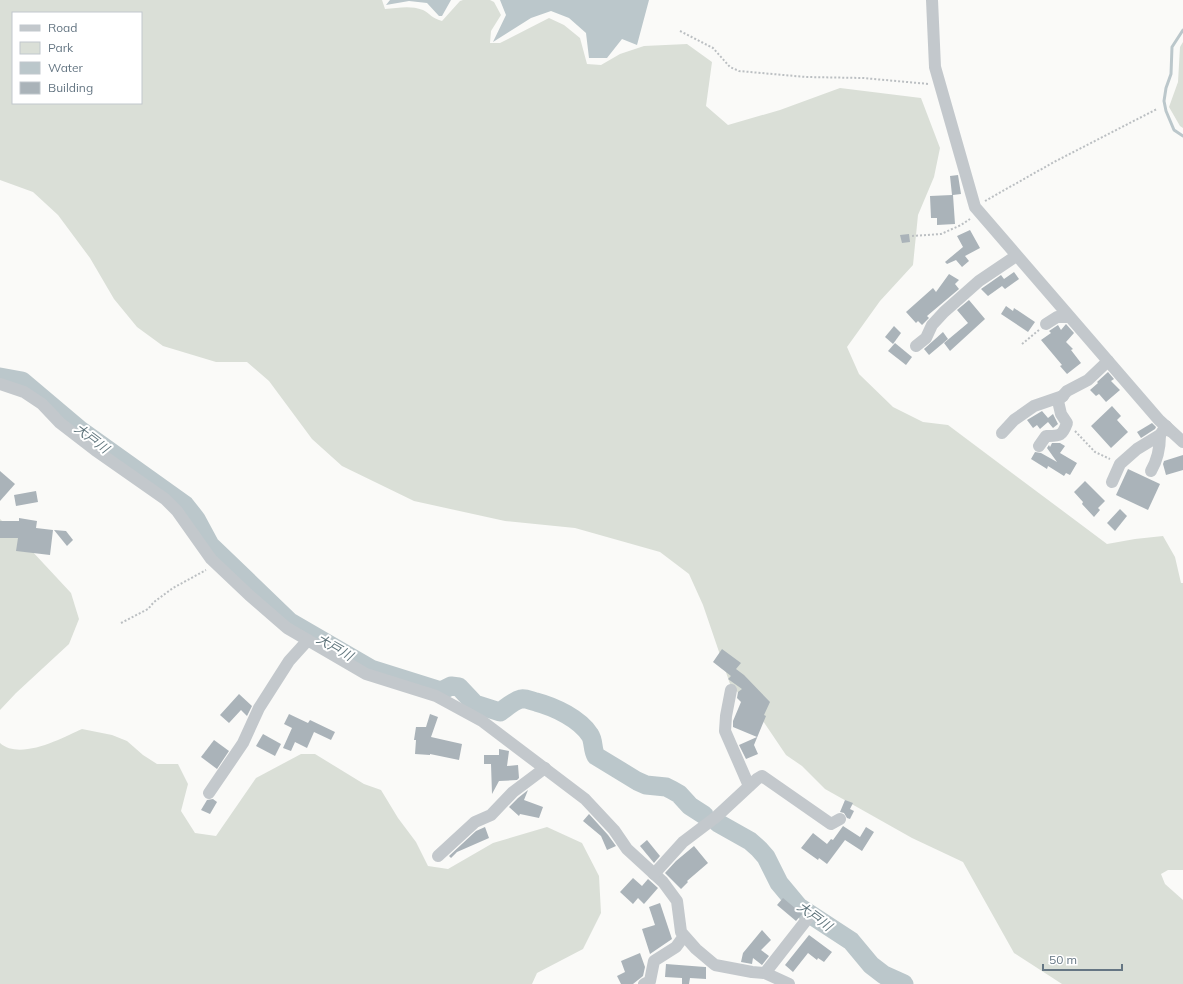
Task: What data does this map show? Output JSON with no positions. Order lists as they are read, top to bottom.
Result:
{
  "water": ["大戸川"],
  "legend": [
    "Road",
    "Park",
    "Water",
    "Building"
  ],
  "scale_bar": "50 m"
}
